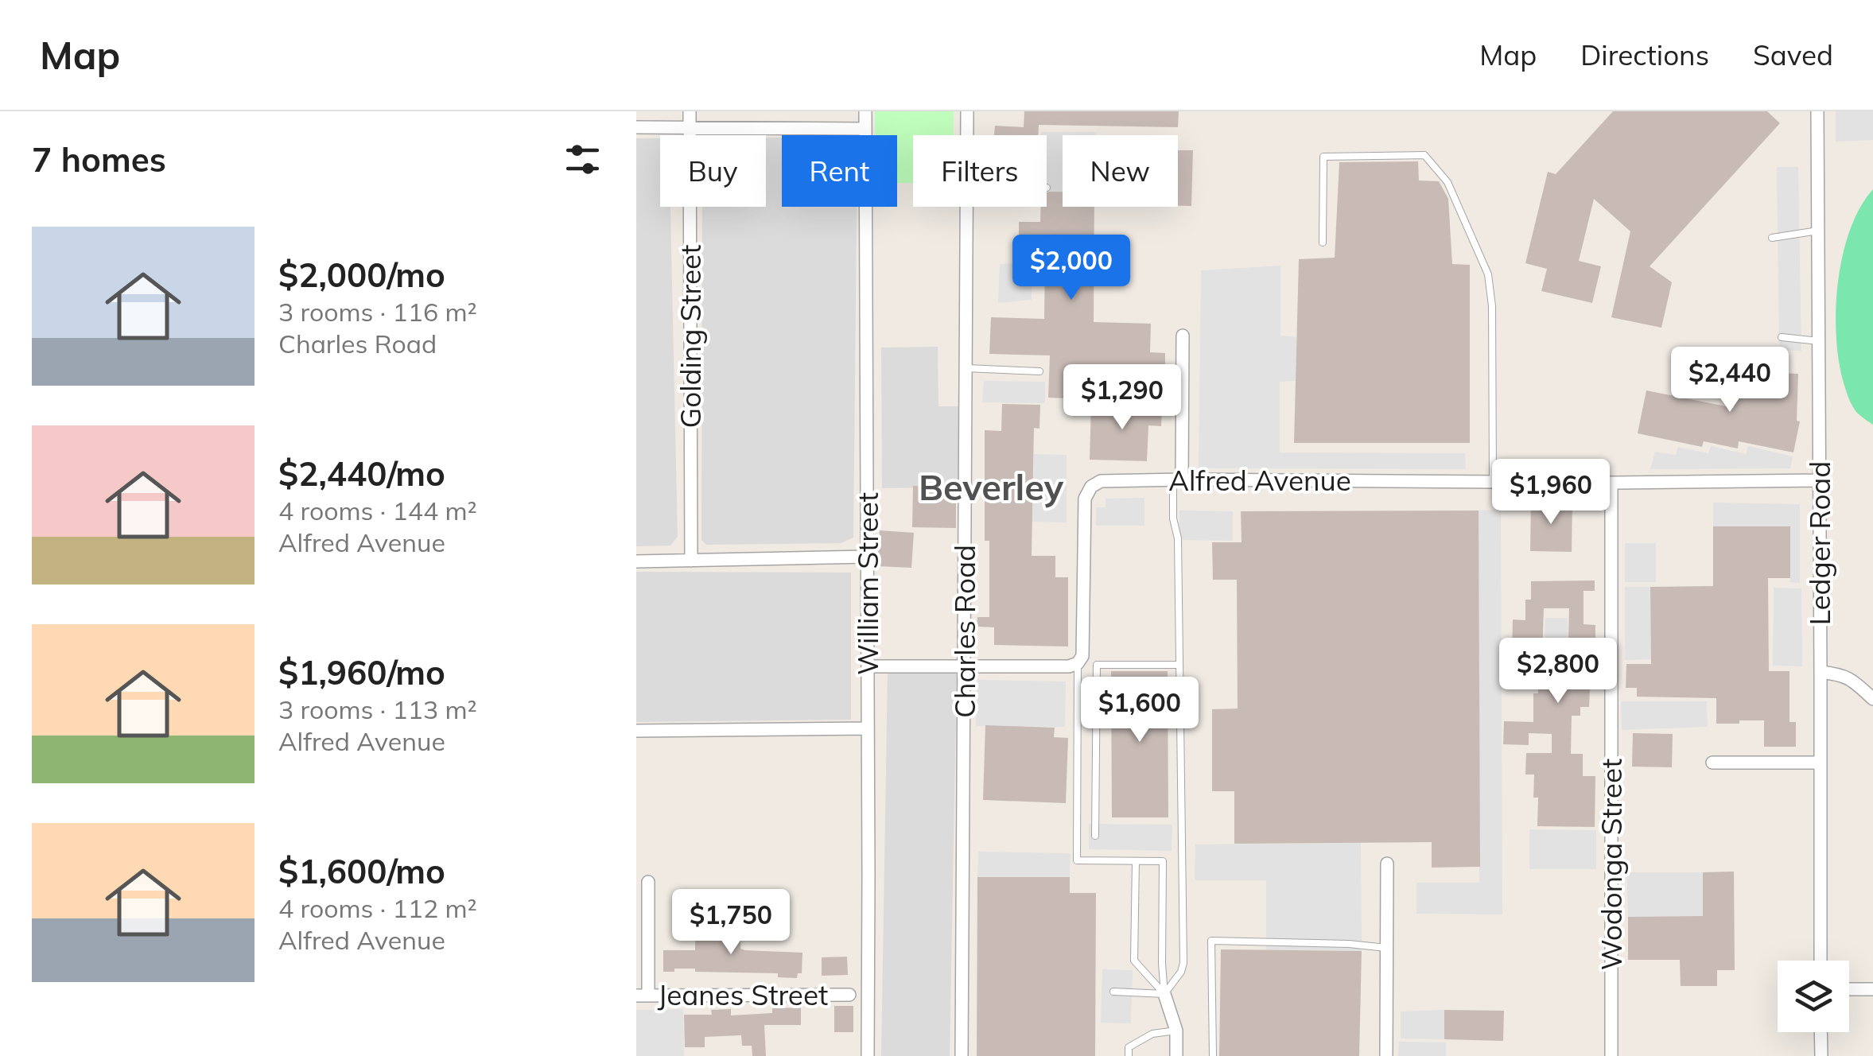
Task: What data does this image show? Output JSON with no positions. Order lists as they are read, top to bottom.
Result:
{
  "streets": {
    "street": [
      "Golding Street",
      "Alfred Avenue",
      "Ledger Road",
      "William Street",
      "Charles Road",
      "Wodonga Street",
      "Jeanes Street"
    ]
  },
  "crossings": [
    ["Alfred Avenue", "Ledger Road"],
    ["Alfred Avenue", "Wodonga Street"]
  ],
  "districts": ["Beverley"],
  "page": {
    "header": "Map",
    "nav": ["Map", "Directions", "Saved"],
    "heading": "7 homes",
    "chip": [
      "Buy",
      "Rent",
      "Filters",
      "New"
    ],
    "list": [
      {
        "name": "$2,000/mo",
        "note": "3 rooms · 116 m² · Charles Road"
      },
      {
        "name": "$2,440/mo",
        "note": "4 rooms · 144 m² · Alfred Avenue"
      },
      {
        "name": "$1,960/mo",
        "note": "3 rooms · 113 m² · Alfred Avenue"
      },
      {
        "name": "$1,600/mo",
        "note": "4 rooms · 112 m² · Alfred Avenue"
      }
    ],
    "price": [
      "$2,000",
      "$2,440",
      "$1,290",
      "$1,960",
      "$2,800",
      "$1,600",
      "$1,750"
    ]
  }
}
